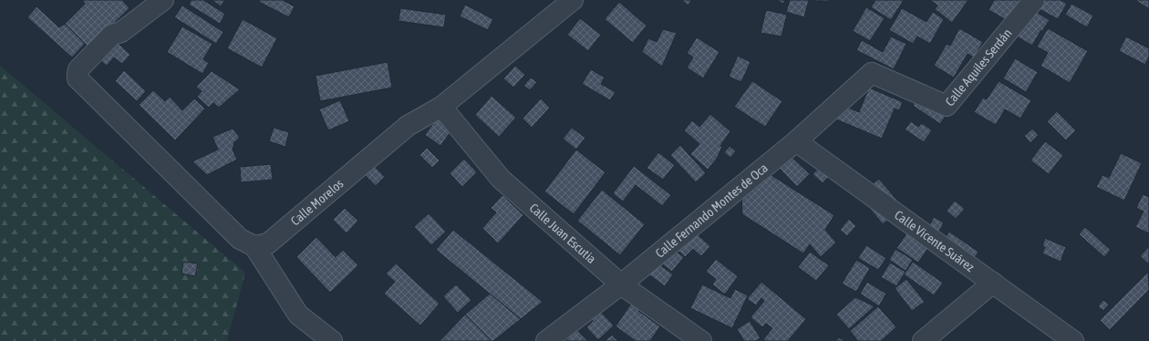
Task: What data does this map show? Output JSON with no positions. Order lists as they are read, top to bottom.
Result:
{
  "streets": {
    "street": [
      "Calle Aquiles Serdán",
      "Calle Morelos",
      "Calle Fernando Montes de Oca",
      "Calle Juan Escutia",
      "Calle Vicente Suárez"
    ]
  },
  "crossings": [
    ["Calle Aquiles Serdán", "Calle Fernando Montes de Oca"],
    ["Calle Morelos", "Calle Juan Escutia"],
    ["Calle Fernando Montes de Oca", "Calle Juan Escutia"],
    ["Calle Fernando Montes de Oca", "Calle Vicente Suárez"]
  ]
}
